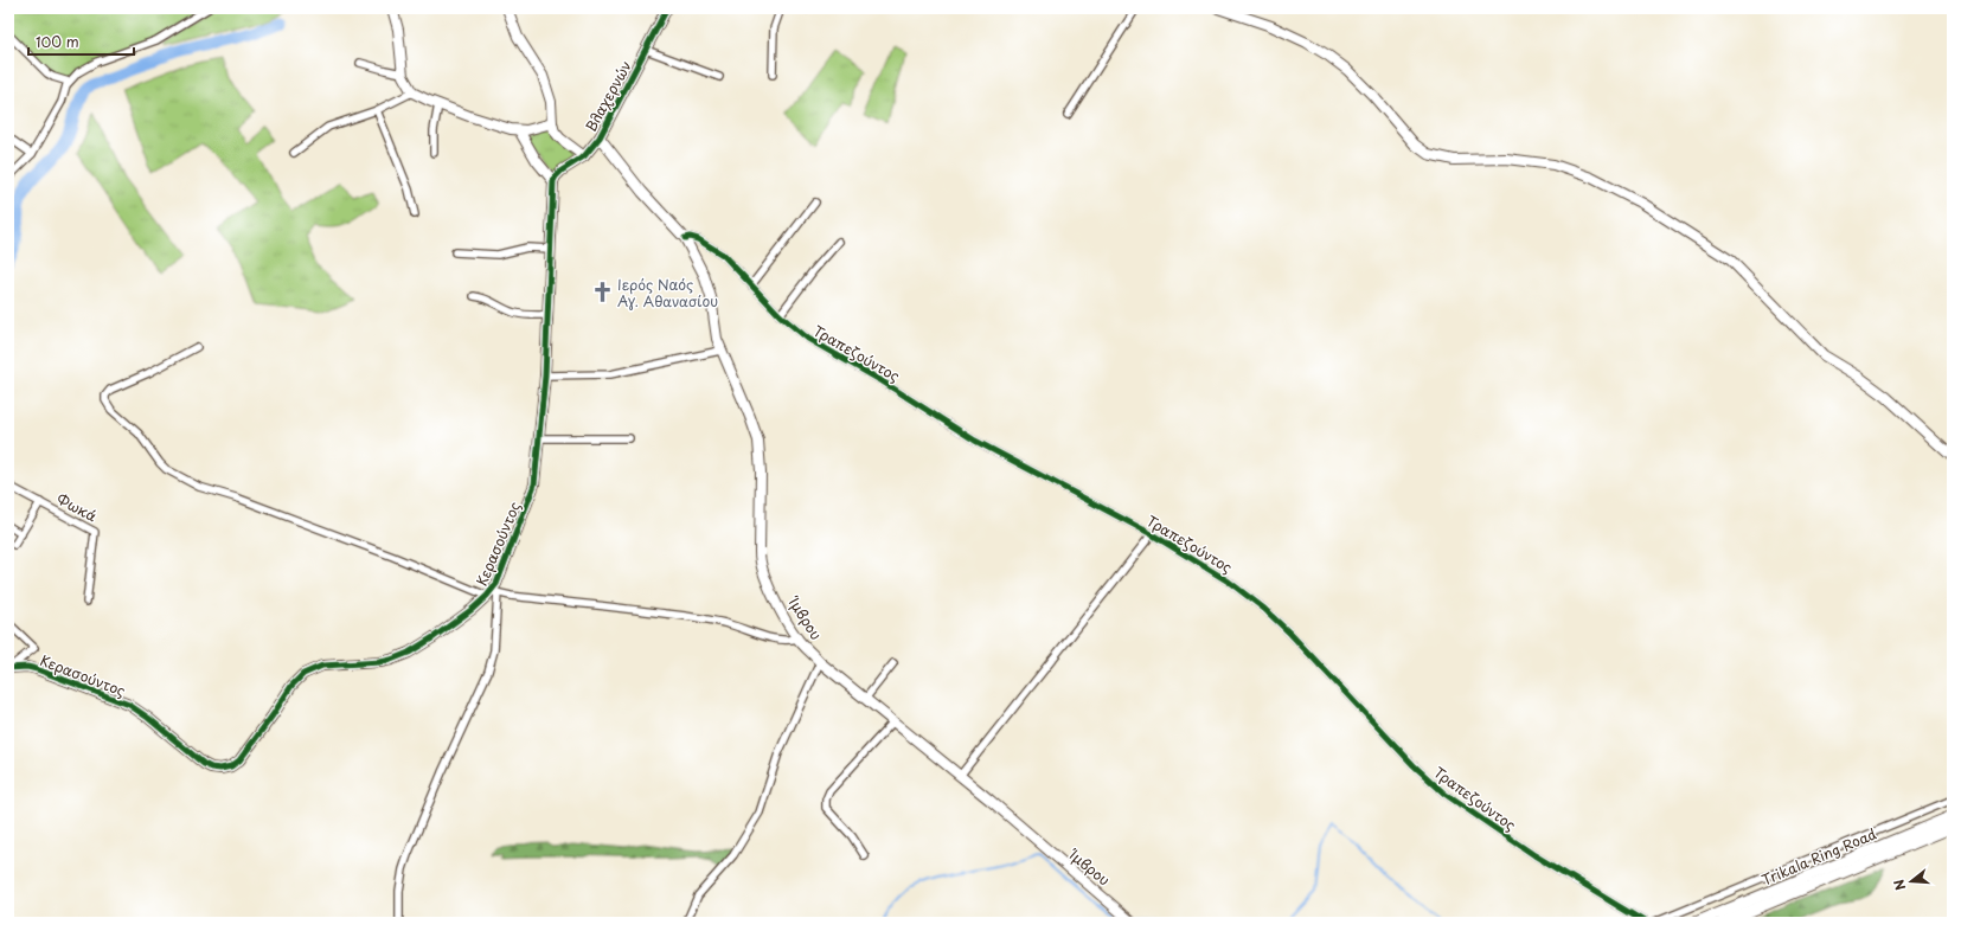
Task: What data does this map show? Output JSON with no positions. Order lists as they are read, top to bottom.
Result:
{
  "streets": {
    "main road": ["Trikala Ring Road"],
    "street": [
      "Βλαχερνών",
      "Τραπεζούντος",
      "Φωκά",
      "Κερασούντος",
      "Ίμβρου"
    ]
  },
  "crossings": [
    ["Βλαχερνών", "Κερασούντος"],
    ["Τραπεζούντος", "Ίμβρου"]
  ],
  "places": {
    "church": ["Ιερός Ναός Αγ. Αθανασίου"]
  },
  "scale_bar": "100 m",
  "north": "left"
}
